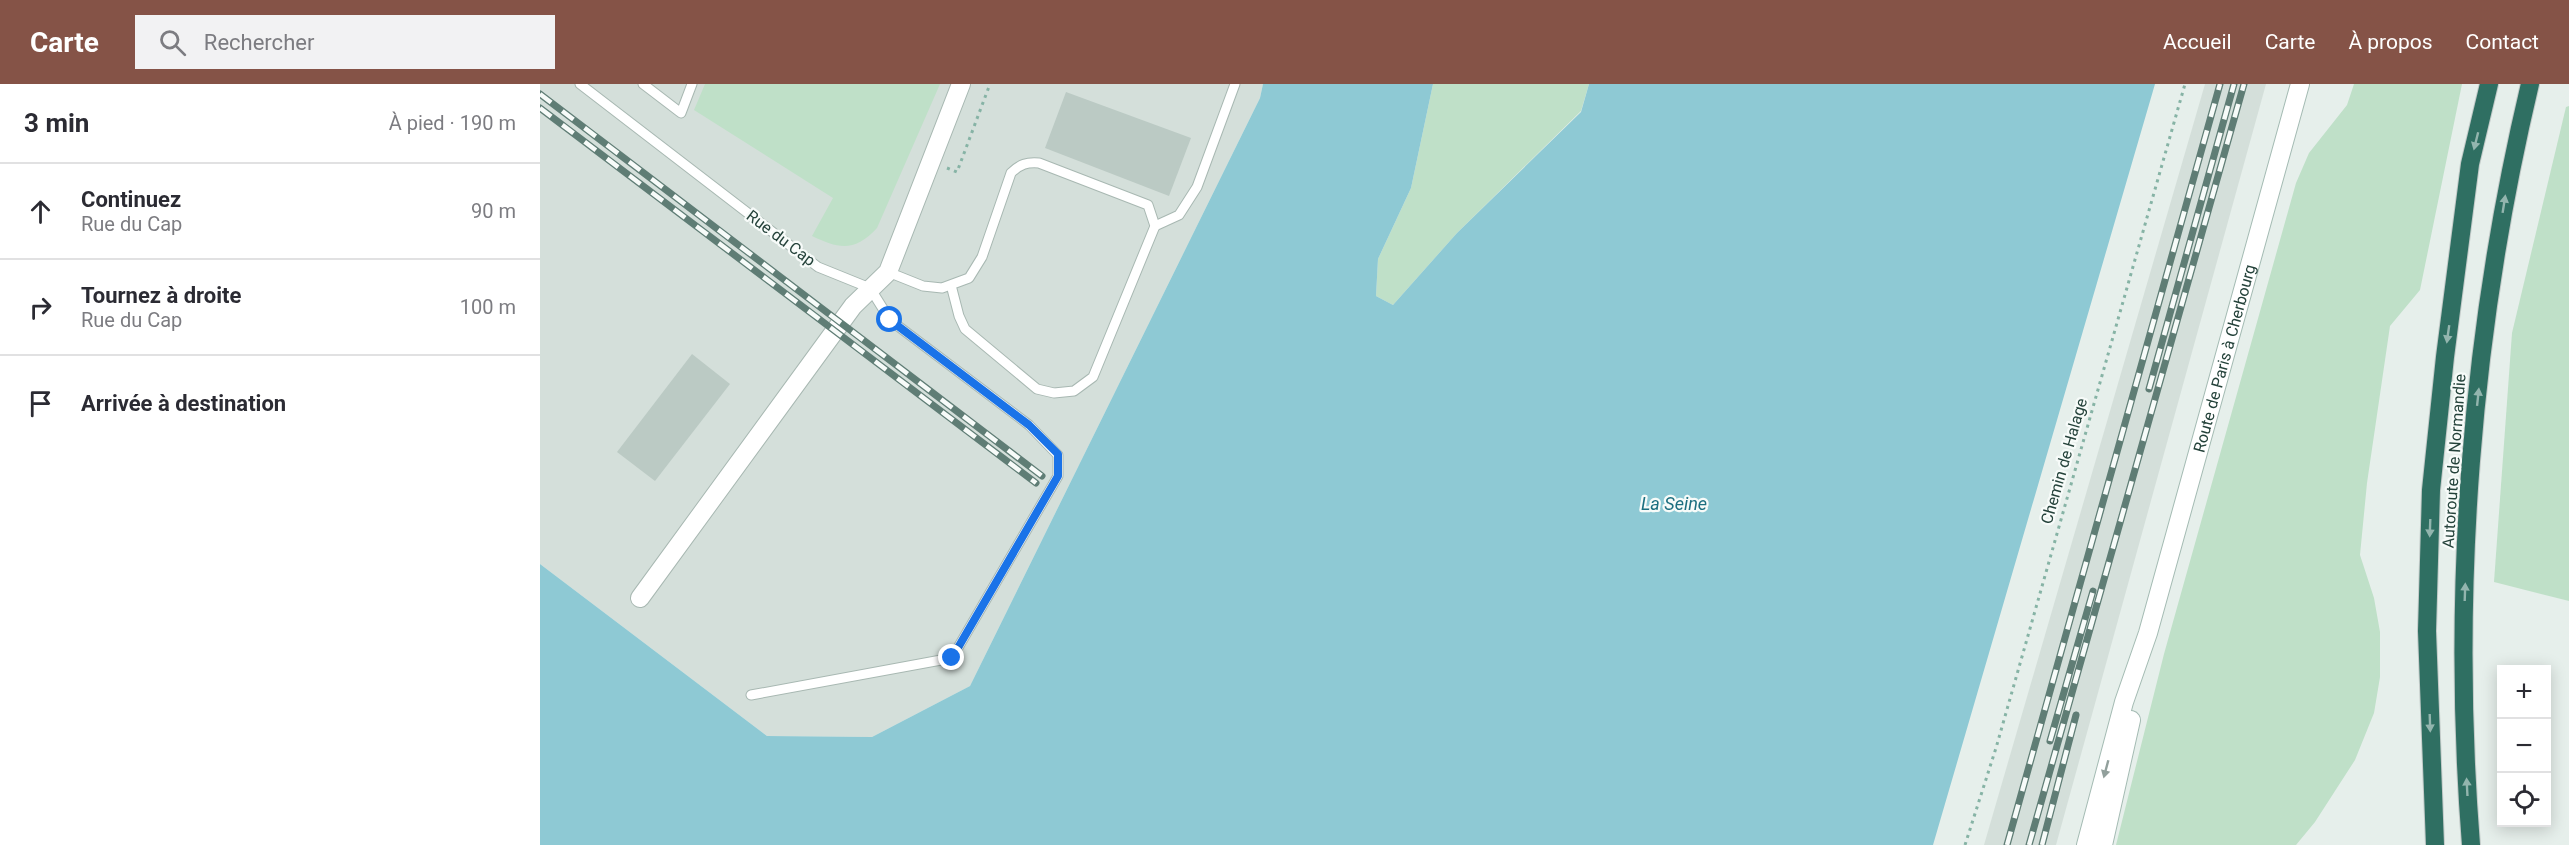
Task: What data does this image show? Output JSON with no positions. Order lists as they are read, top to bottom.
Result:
{
  "streets": {
    "highway": ["Autoroute de Normandie"],
    "main road": ["Route de Paris à Cherbourg"],
    "lane": ["Rue du Cap"],
    "path": ["Chemin de Halage"]
  },
  "water": ["La Seine"],
  "page": {
    "header": "Carte",
    "search": "Rechercher",
    "nav": [
      "Accueil",
      "Carte",
      "À propos",
      "Contact"
    ],
    "heading": ["3 min", "À pied · 190 m"],
    "list": [
      ["Continuez", "Rue du Cap", "90 m"],
      ["Tournez à droite", "Rue du Cap", "100 m"],
      "Arrivée à destination"
    ],
    "map_buttons": ["+", "−"]
  }
}
